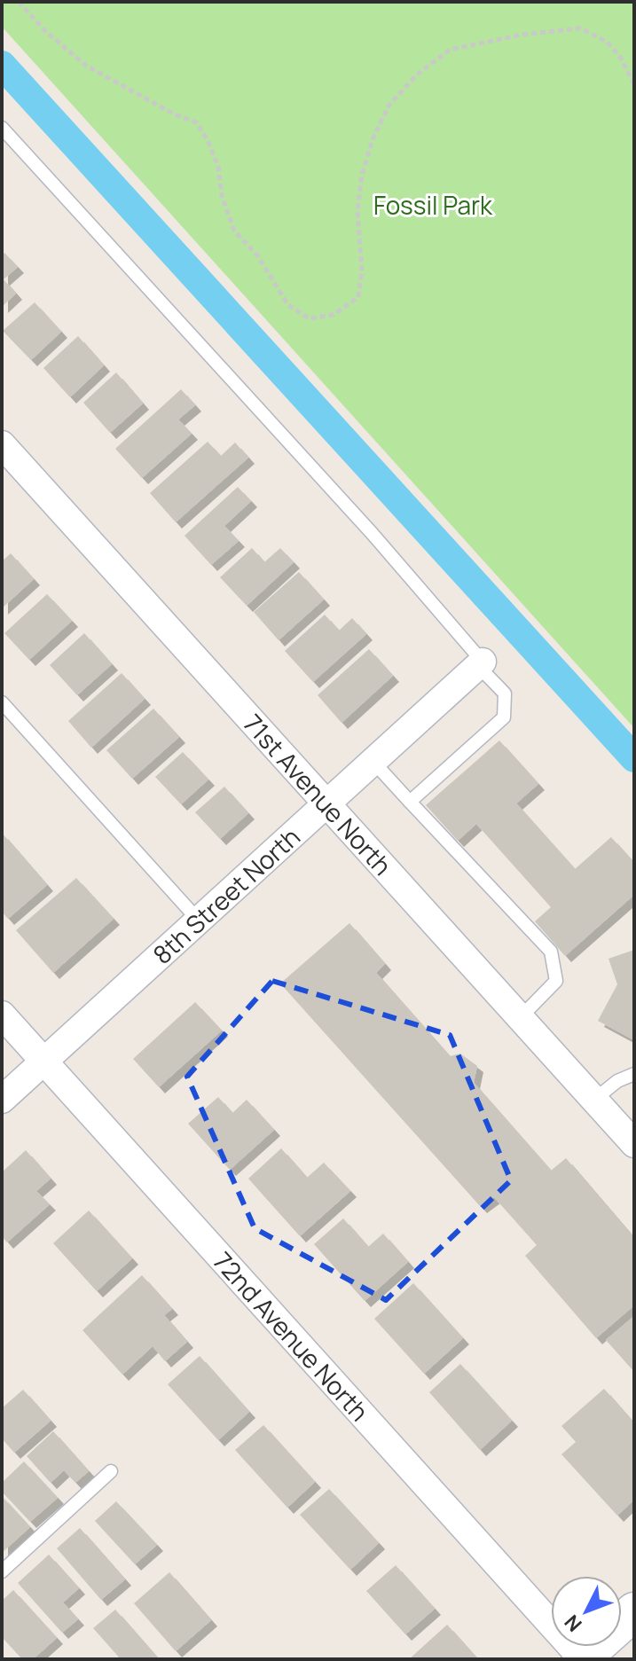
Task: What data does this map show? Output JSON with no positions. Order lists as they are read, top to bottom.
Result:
{
  "streets": {
    "street": ["71st Avenue North", "8th Street North", "72nd Avenue North"]
  },
  "crossings": [
    ["71st Avenue North", "8th Street North"],
    ["8th Street North", "72nd Avenue North"]
  ],
  "parks": ["Fossil Park"],
  "north": "bottom left"
}
